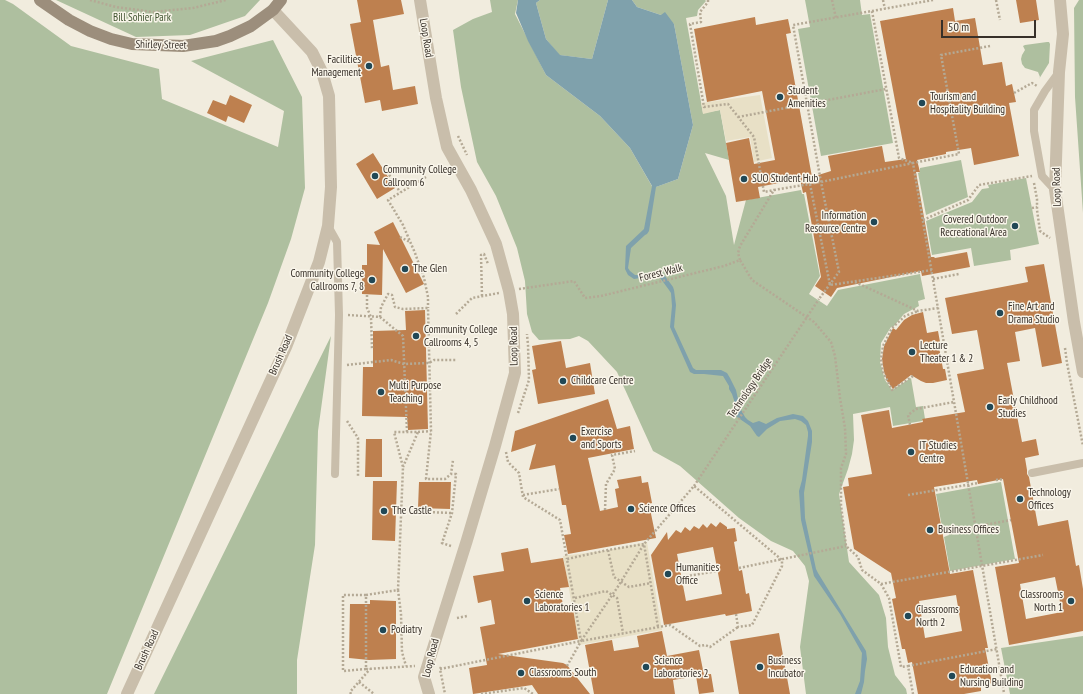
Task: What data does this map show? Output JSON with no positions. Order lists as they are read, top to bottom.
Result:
{
  "streets": {
    "street": ["Loop Road", "Shirley Street", "Brush Road"],
    "path": ["Forest Walk", "Technology Bridge"]
  },
  "crossings": [
    ["Loop Road", "Forest Walk"],
    ["Shirley Street", "Brush Road"]
  ],
  "parks": ["Bill Sohier Park"],
  "places": [
    "Facilities Management",
    "Student Amenities",
    "Tourism and Hospitality Building",
    "Community College Callroom 6",
    "SUO Student Hub",
    "Information Resource Centre",
    "Covered Outdoor Recreational Area",
    "The Glen",
    "Community College Callrooms 7, 8",
    "Fine Art and Drama Studio",
    "Community College Callrooms 4, 5",
    "Lecture Theater 1 & 2",
    "Childcare Centre",
    "Multi Purpose Teaching",
    "Early Childhood Studies",
    "Exercise and Sports",
    "IT Studies Centre",
    "Technology Offices",
    "Science Offices",
    "The Castle",
    "Business Offices",
    "Humanities Office",
    "Science Laboratories 1",
    "Classrooms North 1",
    "Classrooms North 2",
    "Podiatry",
    "Science Laboratories 2",
    "Business Incubator",
    "Classrooms South",
    "Education and Nursing Building"
  ],
  "scale_bar": "50 m"
}
